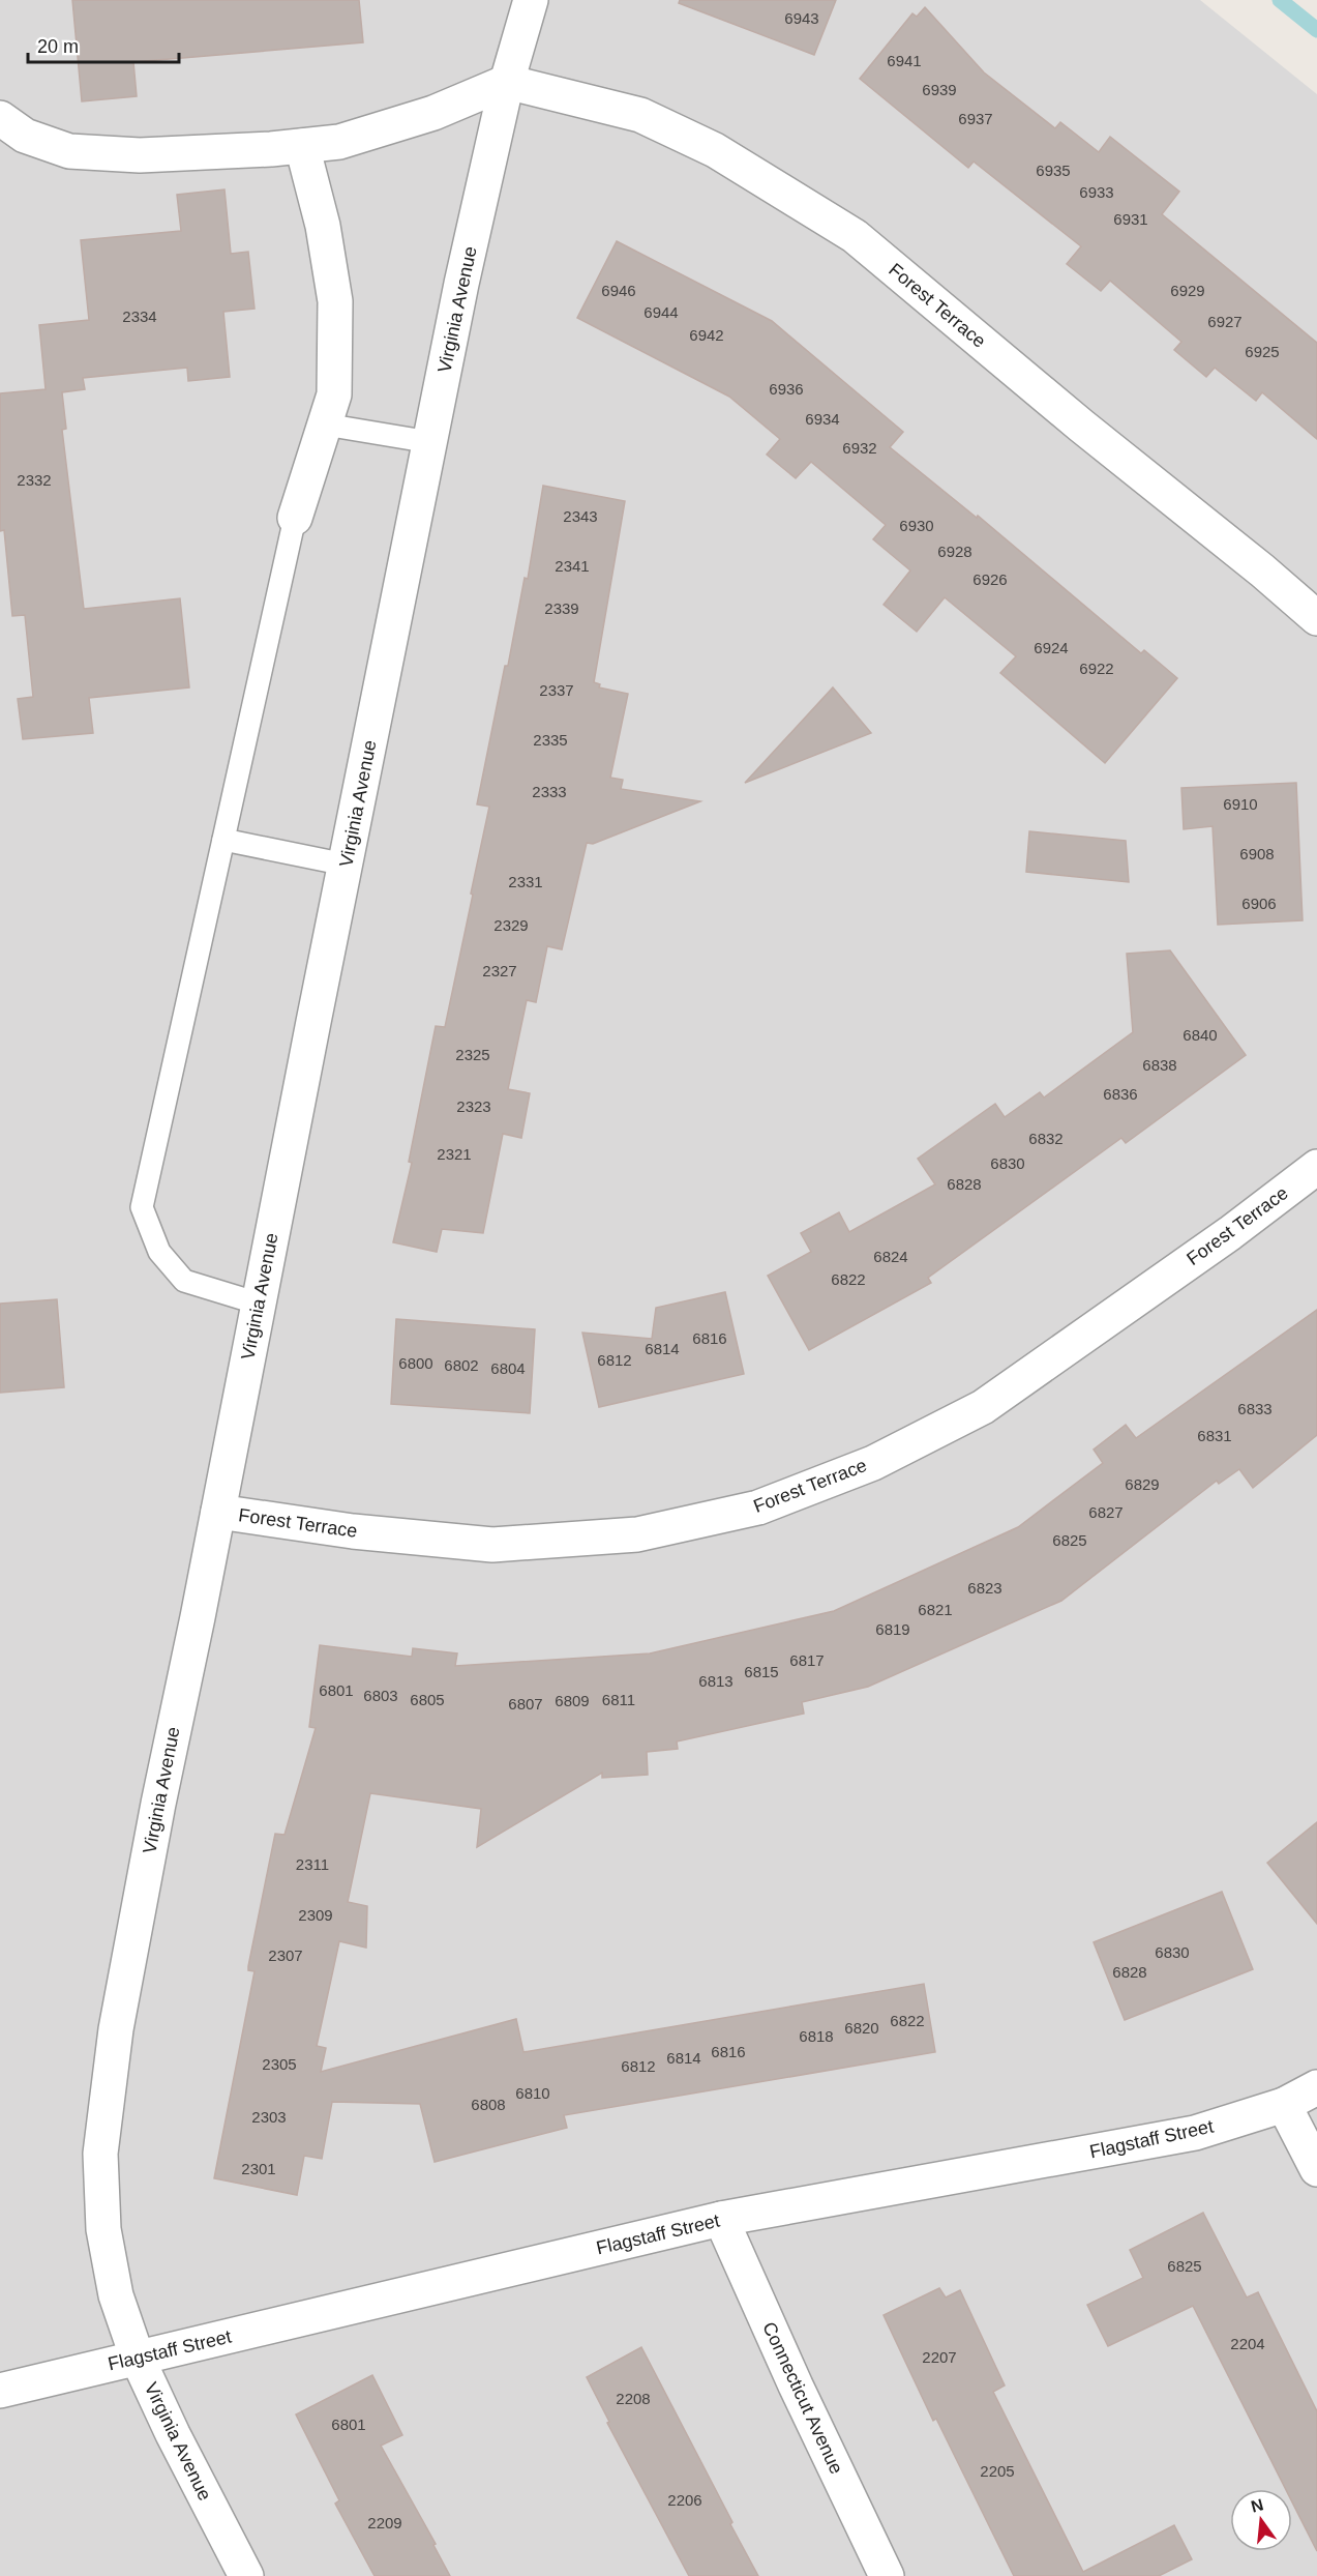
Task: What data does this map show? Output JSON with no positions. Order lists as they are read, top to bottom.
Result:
{
  "streets": {
    "street": [
      "Forest Terrace",
      "Virginia Avenue",
      "Flagstaff Street",
      "Connecticut Avenue"
    ]
  },
  "crossings": [
    ["Forest Terrace", "Virginia Avenue"],
    ["Virginia Avenue", "Flagstaff Street"],
    ["Flagstaff Street", "Connecticut Avenue"]
  ],
  "house_numbers": [
    "6943",
    "6941",
    "6939",
    "6937",
    "6935",
    "6933",
    "6931",
    "6946",
    "6929",
    "6944",
    "2334",
    "6927",
    "6942",
    "6925",
    "6936",
    "6934",
    "6932",
    "2332",
    "2343",
    "6930",
    "6928",
    "2341",
    "6926",
    "2339",
    "6924",
    "6922",
    "2337",
    "2335",
    "2333",
    "6910",
    "6908",
    "2331",
    "6906",
    "2329",
    "2327",
    "6840",
    "2325",
    "6838",
    "6836",
    "2323",
    "6832",
    "2321",
    "6830",
    "6828",
    "6824",
    "6822",
    "6816",
    "6814",
    "6812",
    "6800",
    "6802",
    "6804",
    "6833",
    "6831",
    "6829",
    "6827",
    "6825",
    "6823",
    "6821",
    "6819",
    "6817",
    "6815",
    "6813",
    "6801",
    "6803",
    "6805",
    "6811",
    "6809",
    "6807",
    "2311",
    "2309",
    "6830",
    "2307",
    "6828",
    "6822",
    "6820",
    "6818",
    "6816",
    "6814",
    "2305",
    "6812",
    "6810",
    "6808",
    "2303",
    "2301",
    "6825",
    "2204",
    "2207",
    "2208",
    "6801",
    "2205",
    "2206",
    "2209"
  ],
  "scale_bar": "20 m",
  "north": "top"
}
